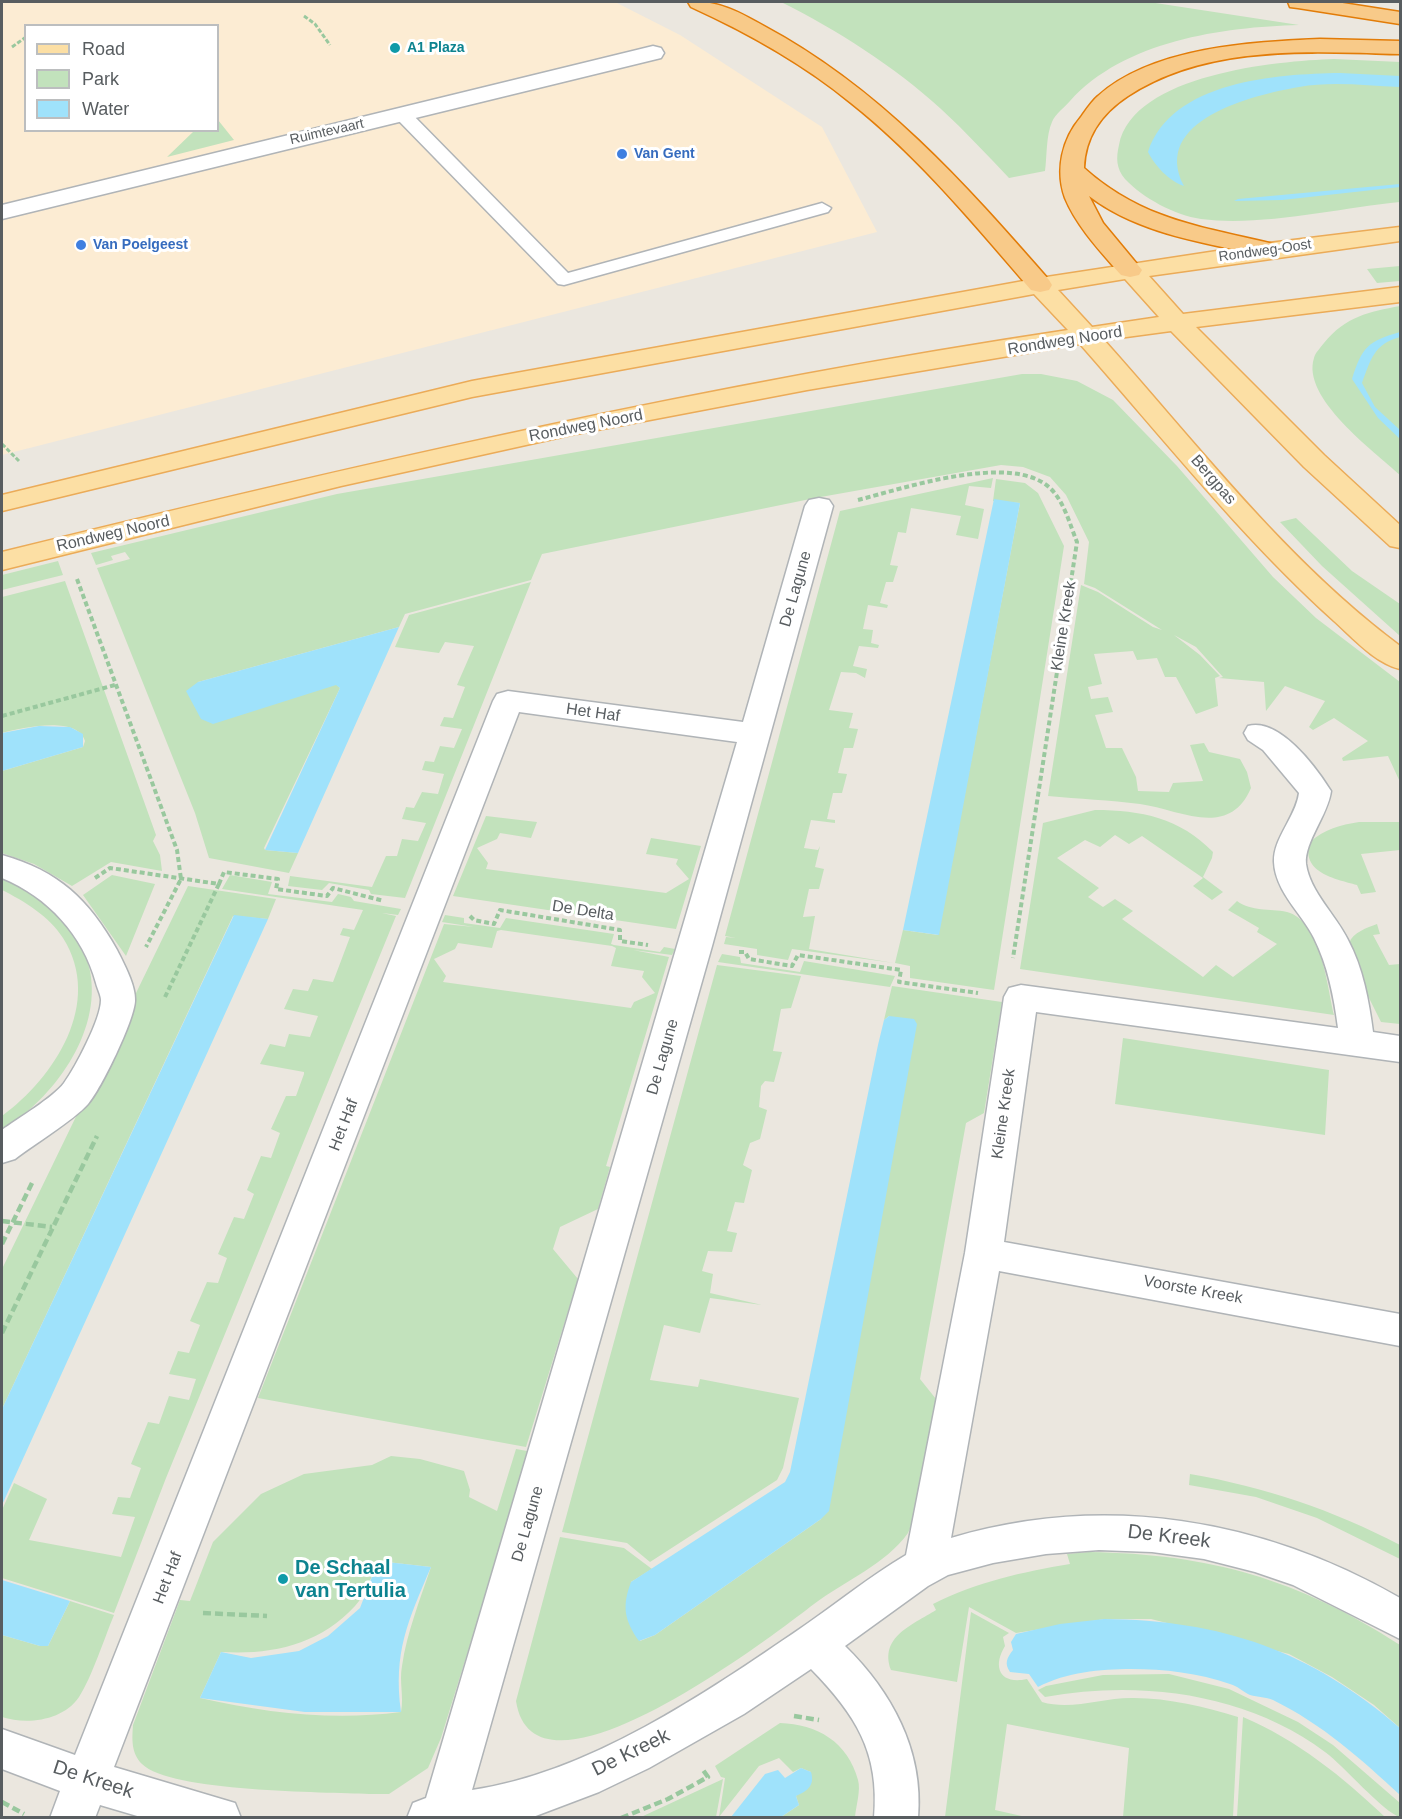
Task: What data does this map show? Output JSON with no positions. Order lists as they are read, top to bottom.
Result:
{
  "streets": {
    "main road": ["Rondweg-Oost", "Rondweg Noord", "Bergpas"],
    "street": [
      "Ruimtevaart",
      "De Lagune",
      "Kleine Kreek",
      "Het Haf",
      "Voorste Kreek",
      "De Kreek"
    ],
    "path": ["De Delta"]
  },
  "crossings": [
    ["Rondweg Noord", "Bergpas"],
    ["De Lagune", "Het Haf"],
    ["De Lagune", "De Delta"],
    ["De Lagune", "De Kreek"],
    ["Kleine Kreek", "De Delta"],
    ["Kleine Kreek", "Voorste Kreek"],
    ["Kleine Kreek", "De Kreek"],
    ["Het Haf", "De Delta"],
    ["Het Haf", "De Kreek"]
  ],
  "places": [
    "A1 Plaza",
    "Van Gent",
    "Van Poelgeest",
    "De Schaal van Tertulia"
  ],
  "legend": ["Road", "Park", "Water"]
}
